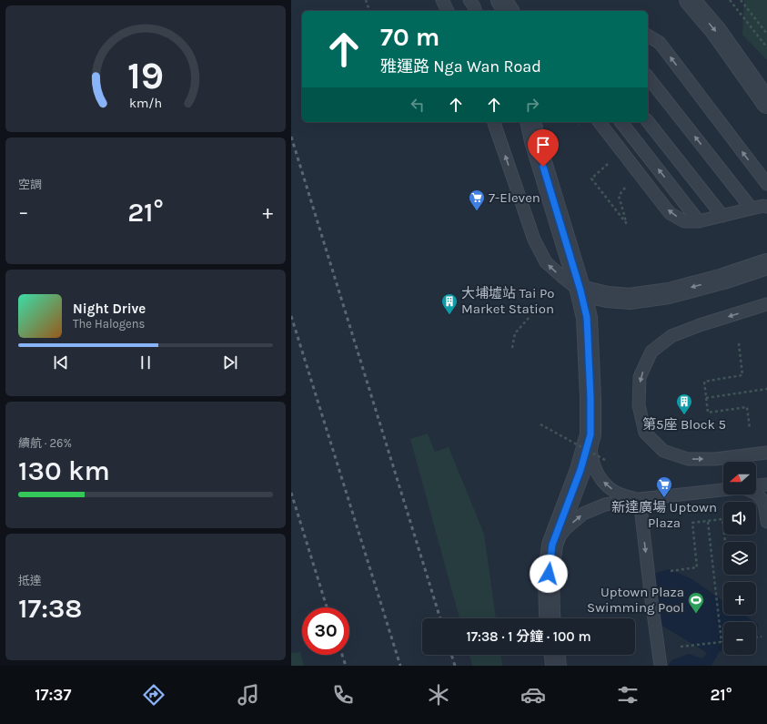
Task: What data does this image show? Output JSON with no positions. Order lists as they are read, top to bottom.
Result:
{
  "places": {
    "supermarket": ["7-Eleven", "新達廣場 Uptown Plaza"],
    "building": ["大埔墟站 Tai Po Market Station", "第5座 Block 5"],
    "sports": ["Uptown Plaza Swimming Pool"]
  },
  "north": "left",
  "page": {
    "turn": ["70 m", "雅運路 Nga Wan Road"],
    "tile": [
      "空調",
      ["續航 · 26%", "130 km"],
      ["抵達", "17:38"]
    ],
    "heat": ["−", "21°", "+"],
    "song": ["Night Drive", "The Halogens"],
    "map_buttons": ["+", "−"],
    "limit": "30",
    "trip": "17:38 · 1 分鐘 · 100 m",
    "tabs": ["17:37", "21°"],
    "gauge": ["19", "km/h"]
  }
}
